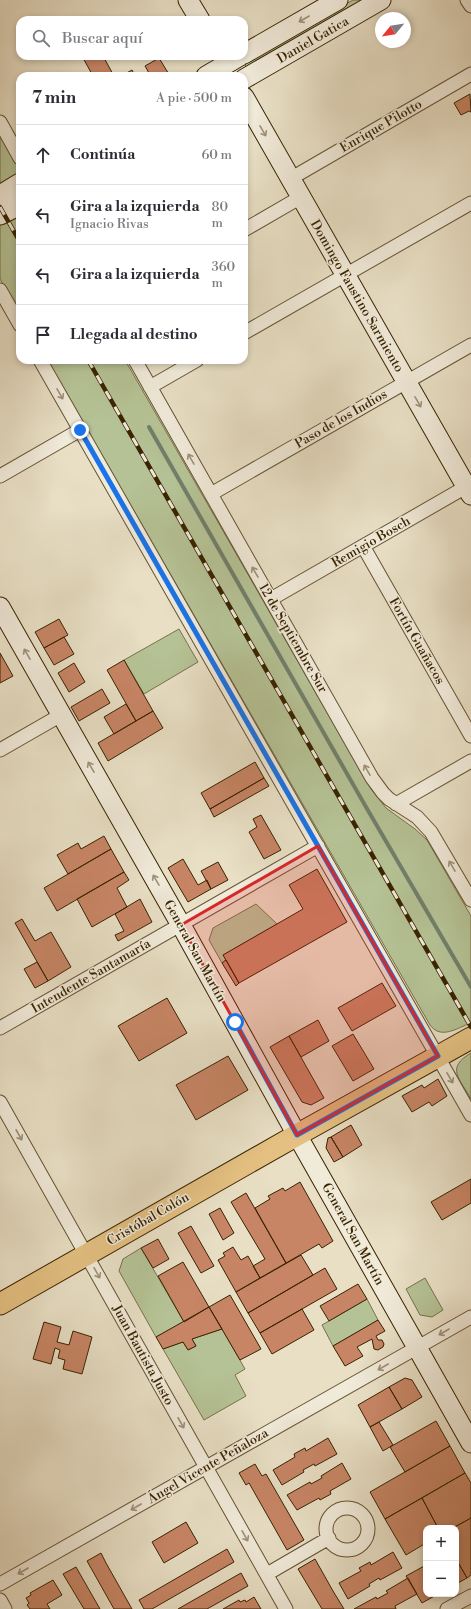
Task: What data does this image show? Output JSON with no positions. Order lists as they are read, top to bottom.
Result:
{
  "streets": {
    "main road": [
      "Daniel Gatica",
      "Domingo Faustino Sarmiento",
      "General San Martín",
      "Cristóbal Colón"
    ],
    "street": [
      "Enrique Pilotto",
      "Paso de los Indios",
      "Remigio Bosch",
      "12 de Septiembre Sur",
      "Fortín Guañacos",
      "Intendente Santamaría",
      "Juan Bautista Justo",
      "Ángel Vicente Peñaloza"
    ]
  },
  "crossings": [
    ["Enrique Pilotto", "Domingo Faustino Sarmiento"],
    ["Domingo Faustino Sarmiento", "Paso de los Indios"],
    ["Domingo Faustino Sarmiento", "Remigio Bosch"],
    ["Paso de los Indios", "12 de Septiembre Sur"],
    ["Remigio Bosch", "12 de Septiembre Sur"],
    ["Remigio Bosch", "Fortín Guañacos"],
    ["General San Martín", "Intendente Santamaría"],
    ["General San Martín", "Cristóbal Colón"],
    ["General San Martín", "Ángel Vicente Peñaloza"],
    ["Cristóbal Colón", "Juan Bautista Justo"],
    ["Juan Bautista Justo", "Ángel Vicente Peñaloza"]
  ],
  "one_way": [
    "Domingo Faustino Sarmiento",
    "General San Martín",
    "Juan Bautista Justo",
    "Ángel Vicente Peñaloza"
  ],
  "north": "bottom left",
  "page": {
    "search": "Buscar aquí",
    "heading": ["7 min", "A pie · 500 m"],
    "list": [
      ["Continúa", "60 m"],
      ["Gira a la izquierda", "Ignacio Rivas", "80 m"],
      ["Gira a la izquierda", "360 m"],
      "Llegada al destino"
    ],
    "map_buttons": ["+", "−"]
  }
}
